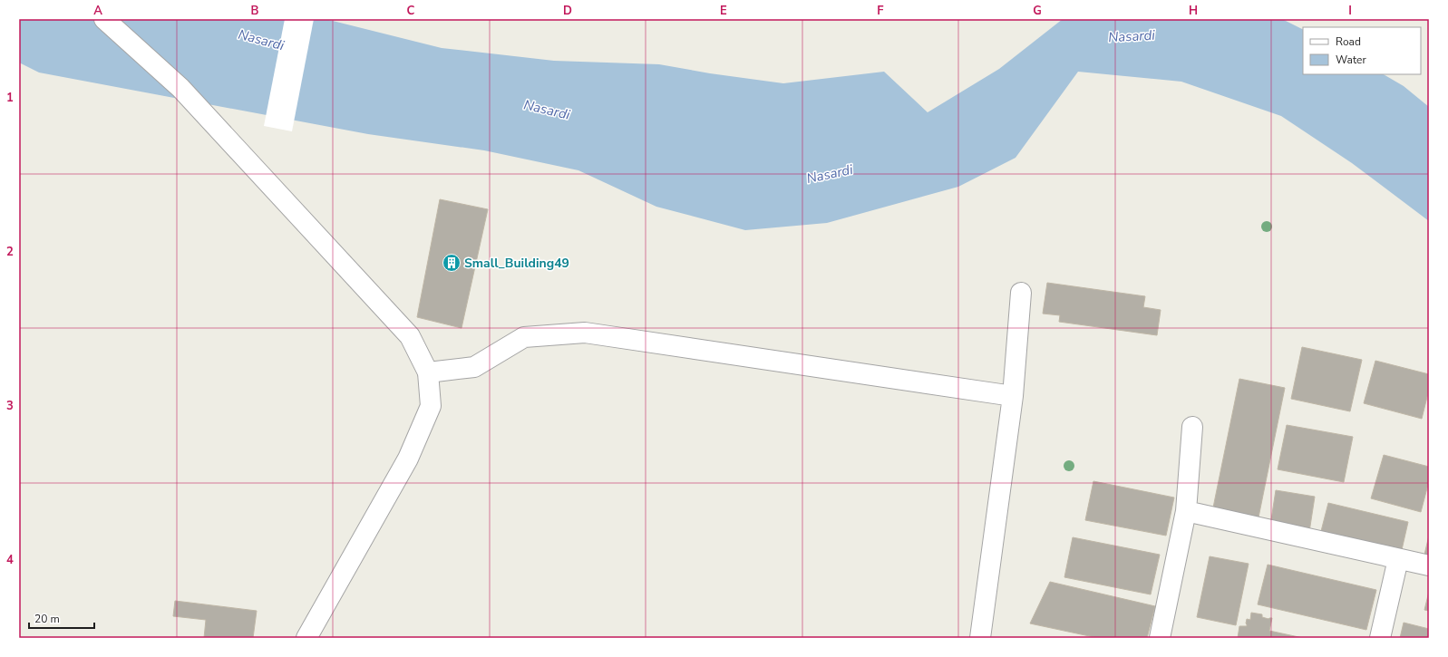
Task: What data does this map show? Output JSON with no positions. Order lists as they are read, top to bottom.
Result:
{
  "water": ["Nasardi"],
  "places": {
    "building": ["Small_Building49"]
  },
  "legend": ["Road", "Water"],
  "scale_bar": "20 m",
  "grid": {
    "columns": [
      "A",
      "B",
      "C",
      "D",
      "E",
      "F",
      "G",
      "H",
      "I"
    ],
    "rows": [
      "1",
      "2",
      "3",
      "4"
    ]
  }
}
